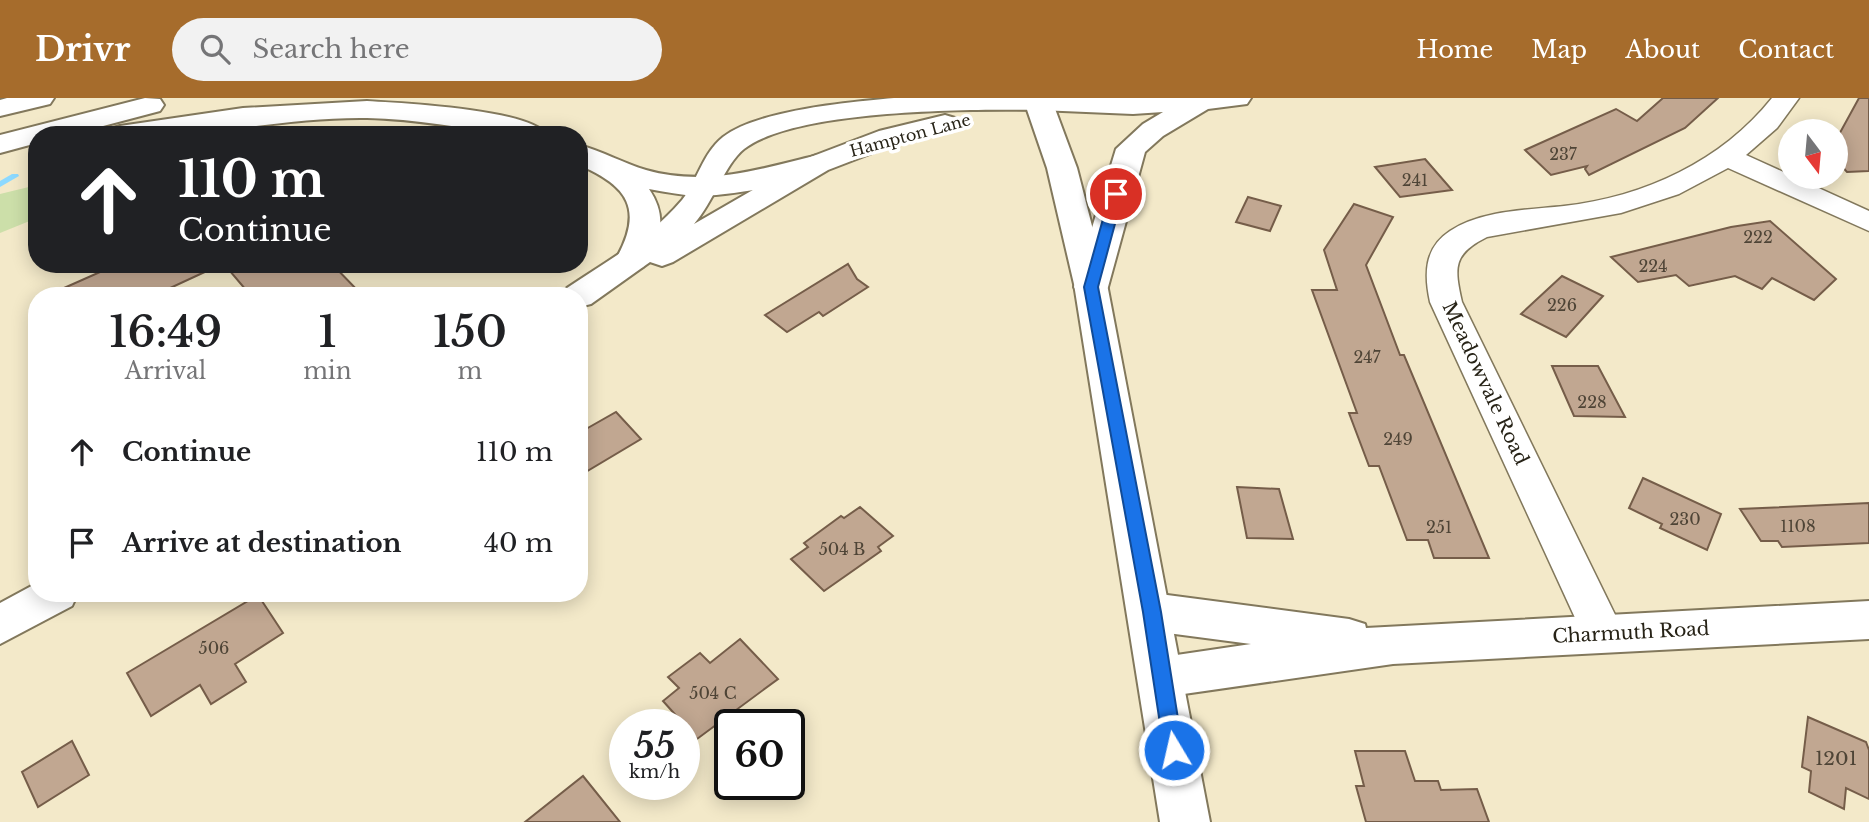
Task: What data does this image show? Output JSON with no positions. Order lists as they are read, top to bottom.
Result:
{
  "streets": {
    "main road": ["Hampton Lane", "Charmuth Road"],
    "street": ["Meadowvale Road"]
  },
  "crossings": [
    ["Meadowvale Road", "Charmuth Road"]
  ],
  "house_numbers": [
    "237",
    "241",
    "222",
    "224",
    "226",
    "247",
    "228",
    "249",
    "230",
    "1108",
    "251",
    "504 B",
    "506",
    "504 C",
    "1201"
  ],
  "north": "bottom",
  "page": {
    "header": "Drivr",
    "search": "Search here",
    "nav": [
      "Home",
      "Map",
      "About",
      "Contact"
    ],
    "turn": ["110 m", "Continue"],
    "eta": [
      "16:49",
      "Arrival",
      "1",
      "min",
      "150",
      "m"
    ],
    "list": [
      {
        "name": "Continue",
        "value": "110 m"
      },
      {
        "name": "Arrive at destination",
        "value": "40 m"
      }
    ],
    "speed": "55 km/h",
    "limit": "60"
  }
}
